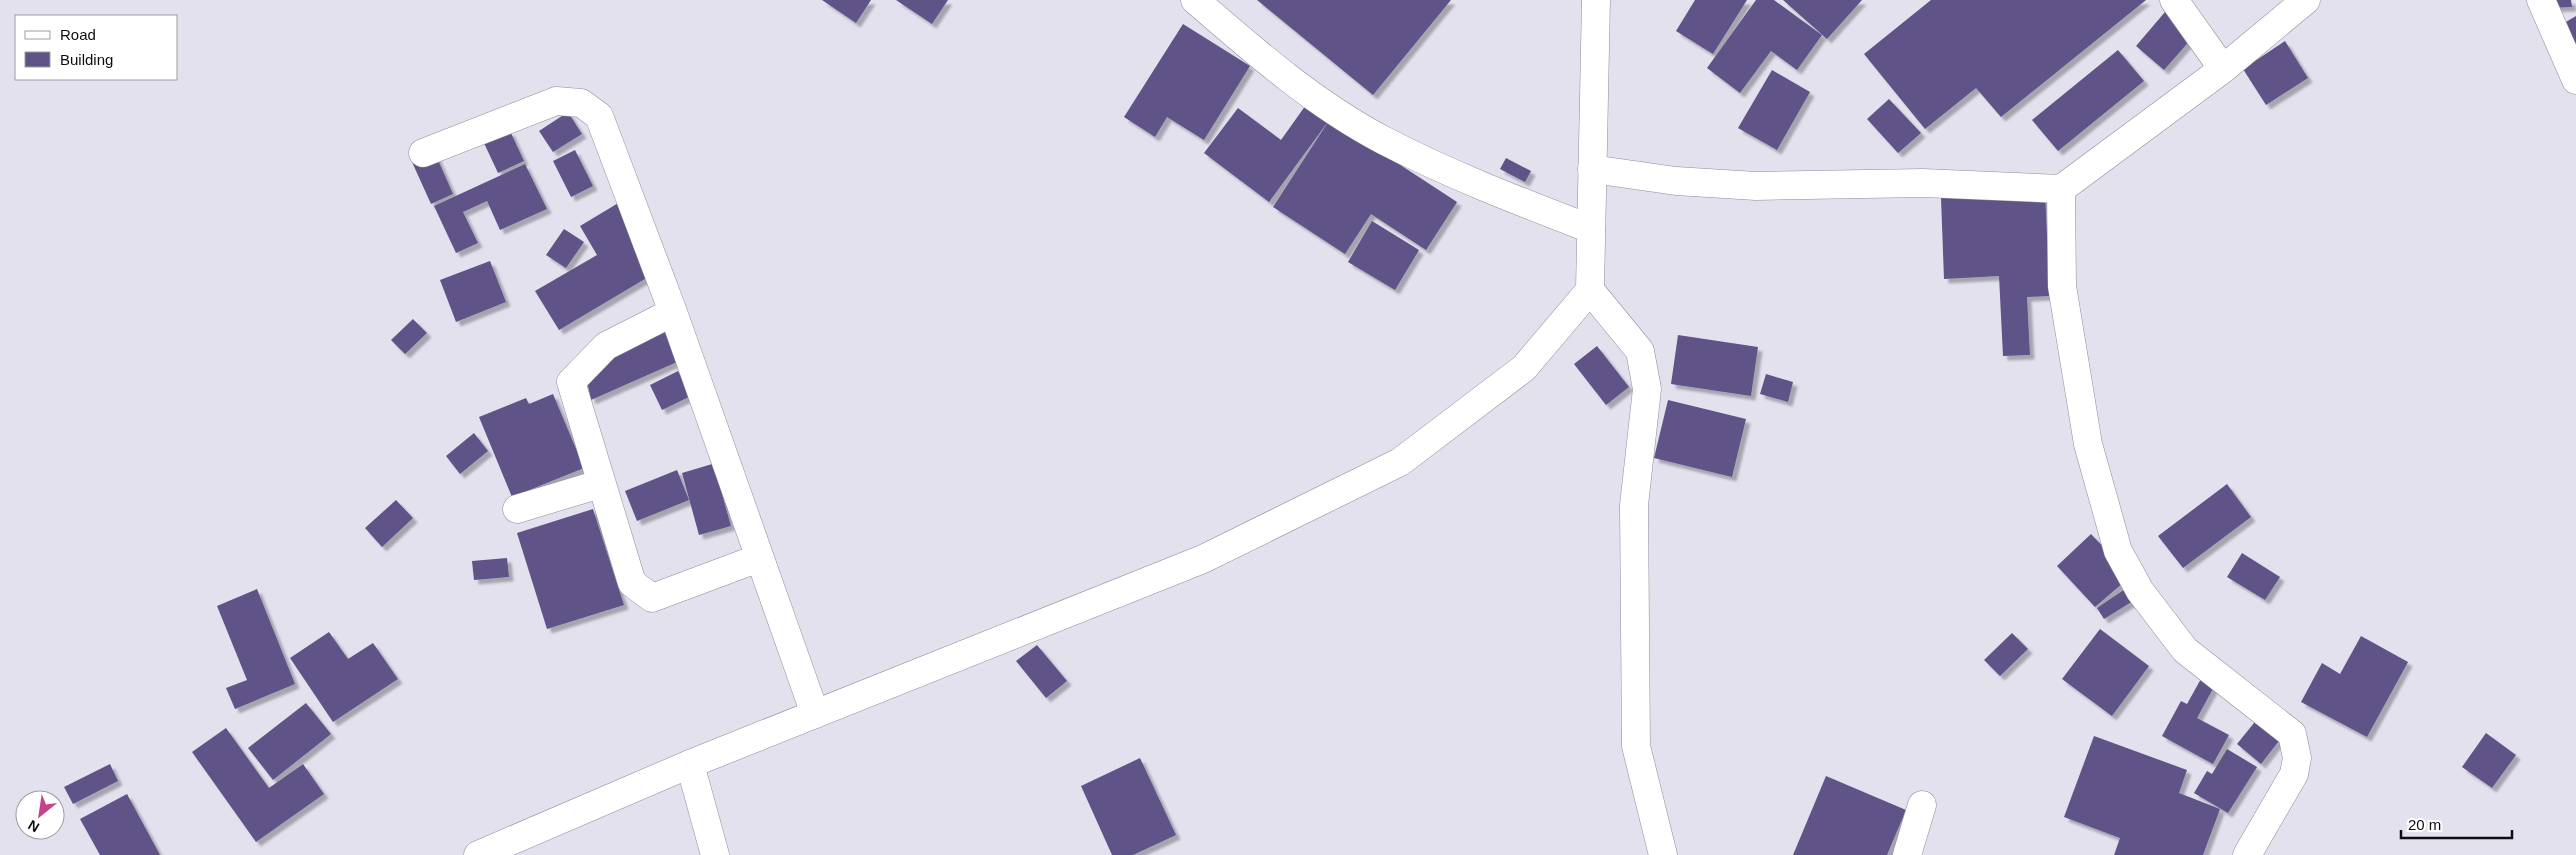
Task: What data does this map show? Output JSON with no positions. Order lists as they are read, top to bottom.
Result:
{
  "legend": ["Road", "Building"],
  "scale_bar": "20 m",
  "north": "bottom left"
}
